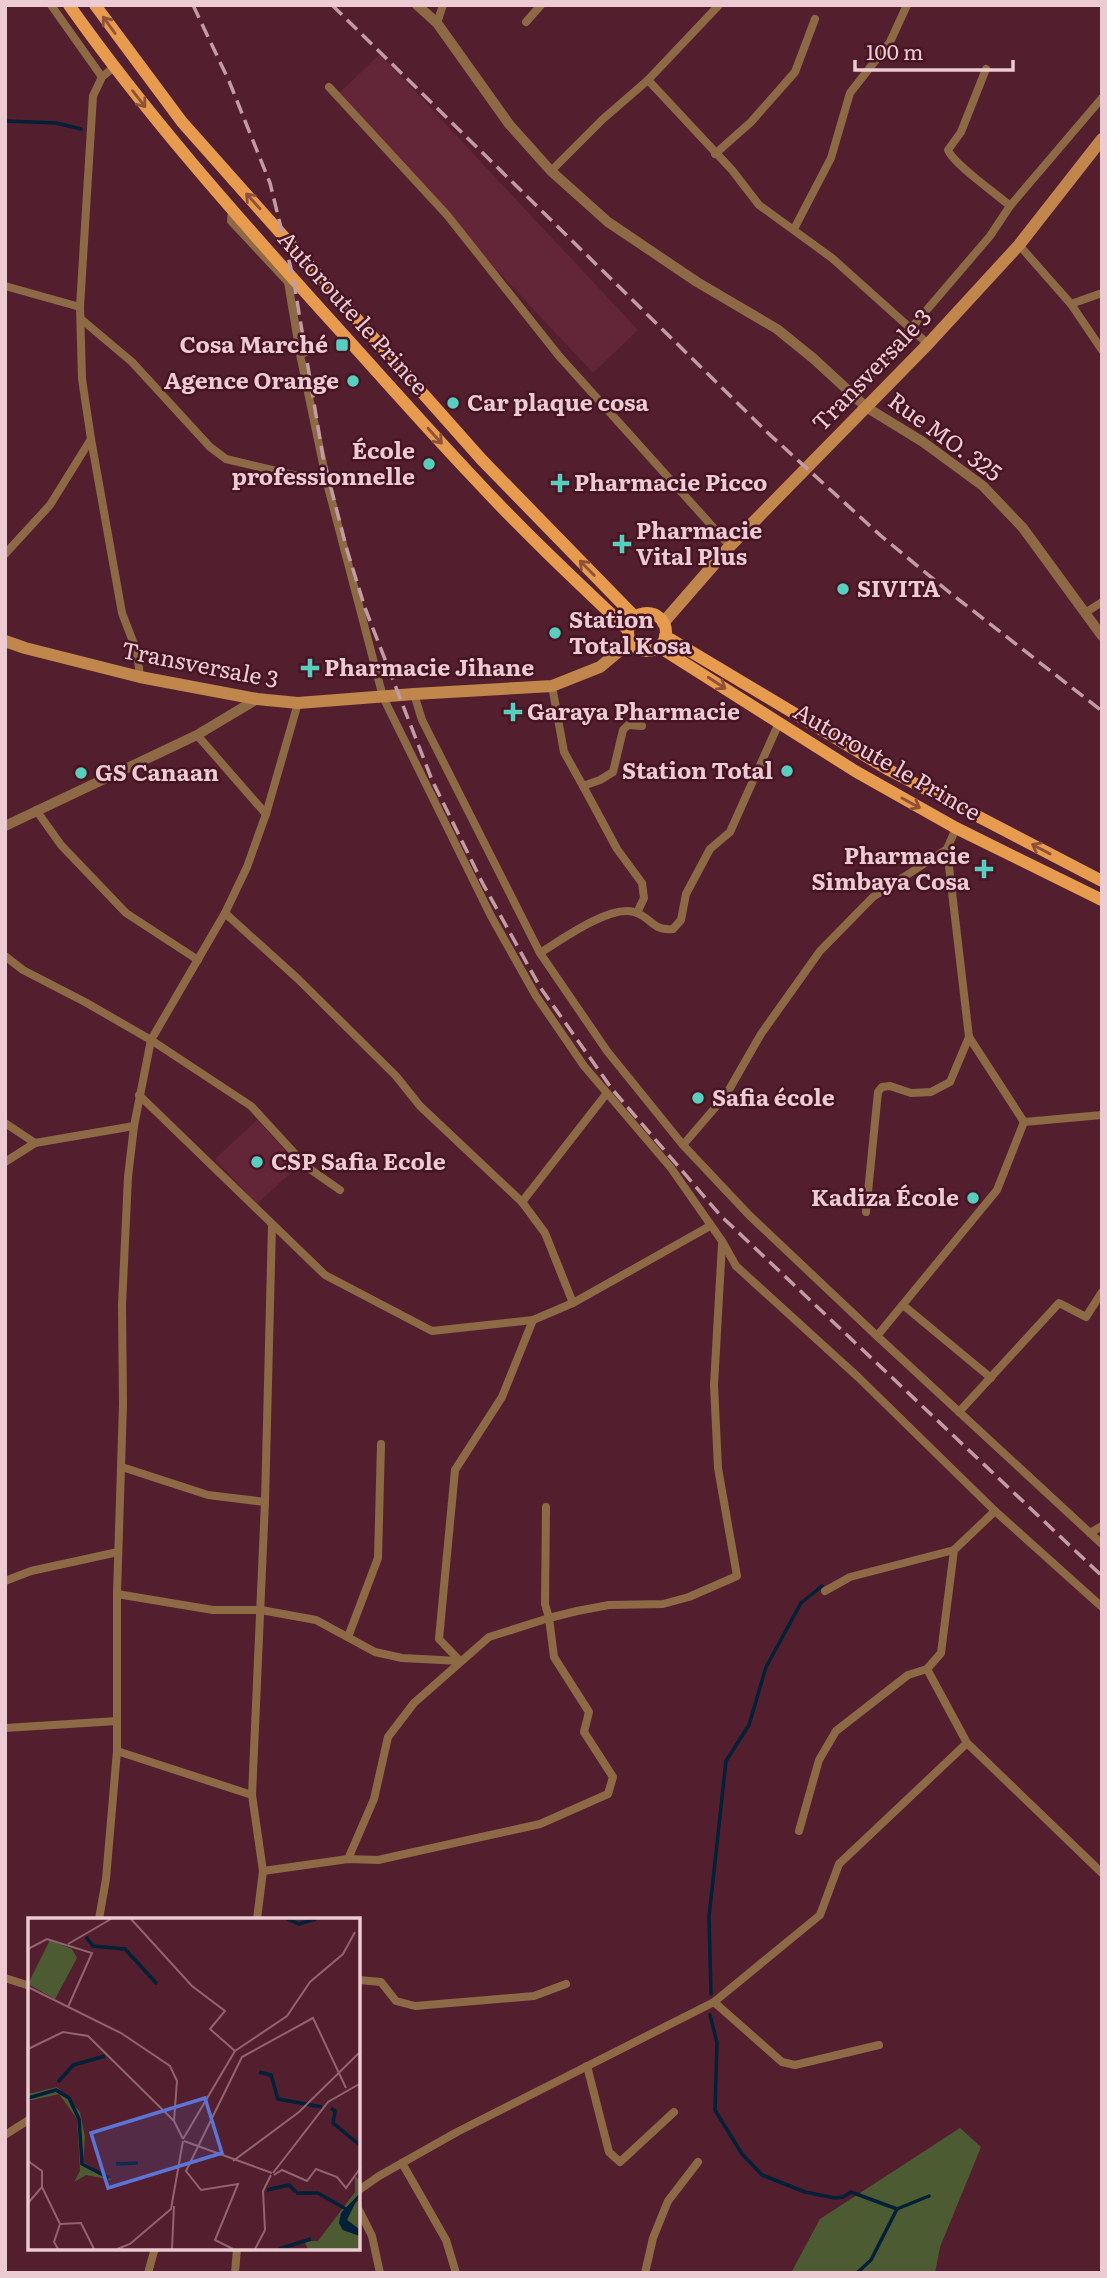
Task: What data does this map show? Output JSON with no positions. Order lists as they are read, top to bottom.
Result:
{
  "streets": {
    "main road": ["Autoroute le Prince", "Transversale 3"],
    "street": ["Rue MO. 325"]
  },
  "crossings": [
    ["Autoroute le Prince", "Transversale 3"],
    ["Transversale 3", "Rue MO. 325"]
  ],
  "places": {
    "transit": ["Cosa Marché"],
    "other": [
      "Agence Orange",
      "Car plaque cosa",
      "École professionnelle",
      "SIVITA",
      "Station Total Kosa",
      "Station Total",
      "GS Canaan",
      "Safia école",
      "CSP Safia Ecole",
      "Kadiza École"
    ],
    "health": [
      "Pharmacie Picco",
      "Pharmacie Vital Plus",
      "Pharmacie Jihane",
      "Garaya Pharmacie",
      "Pharmacie Simbaya Cosa"
    ]
  },
  "scale_bar": "100 m"
}
